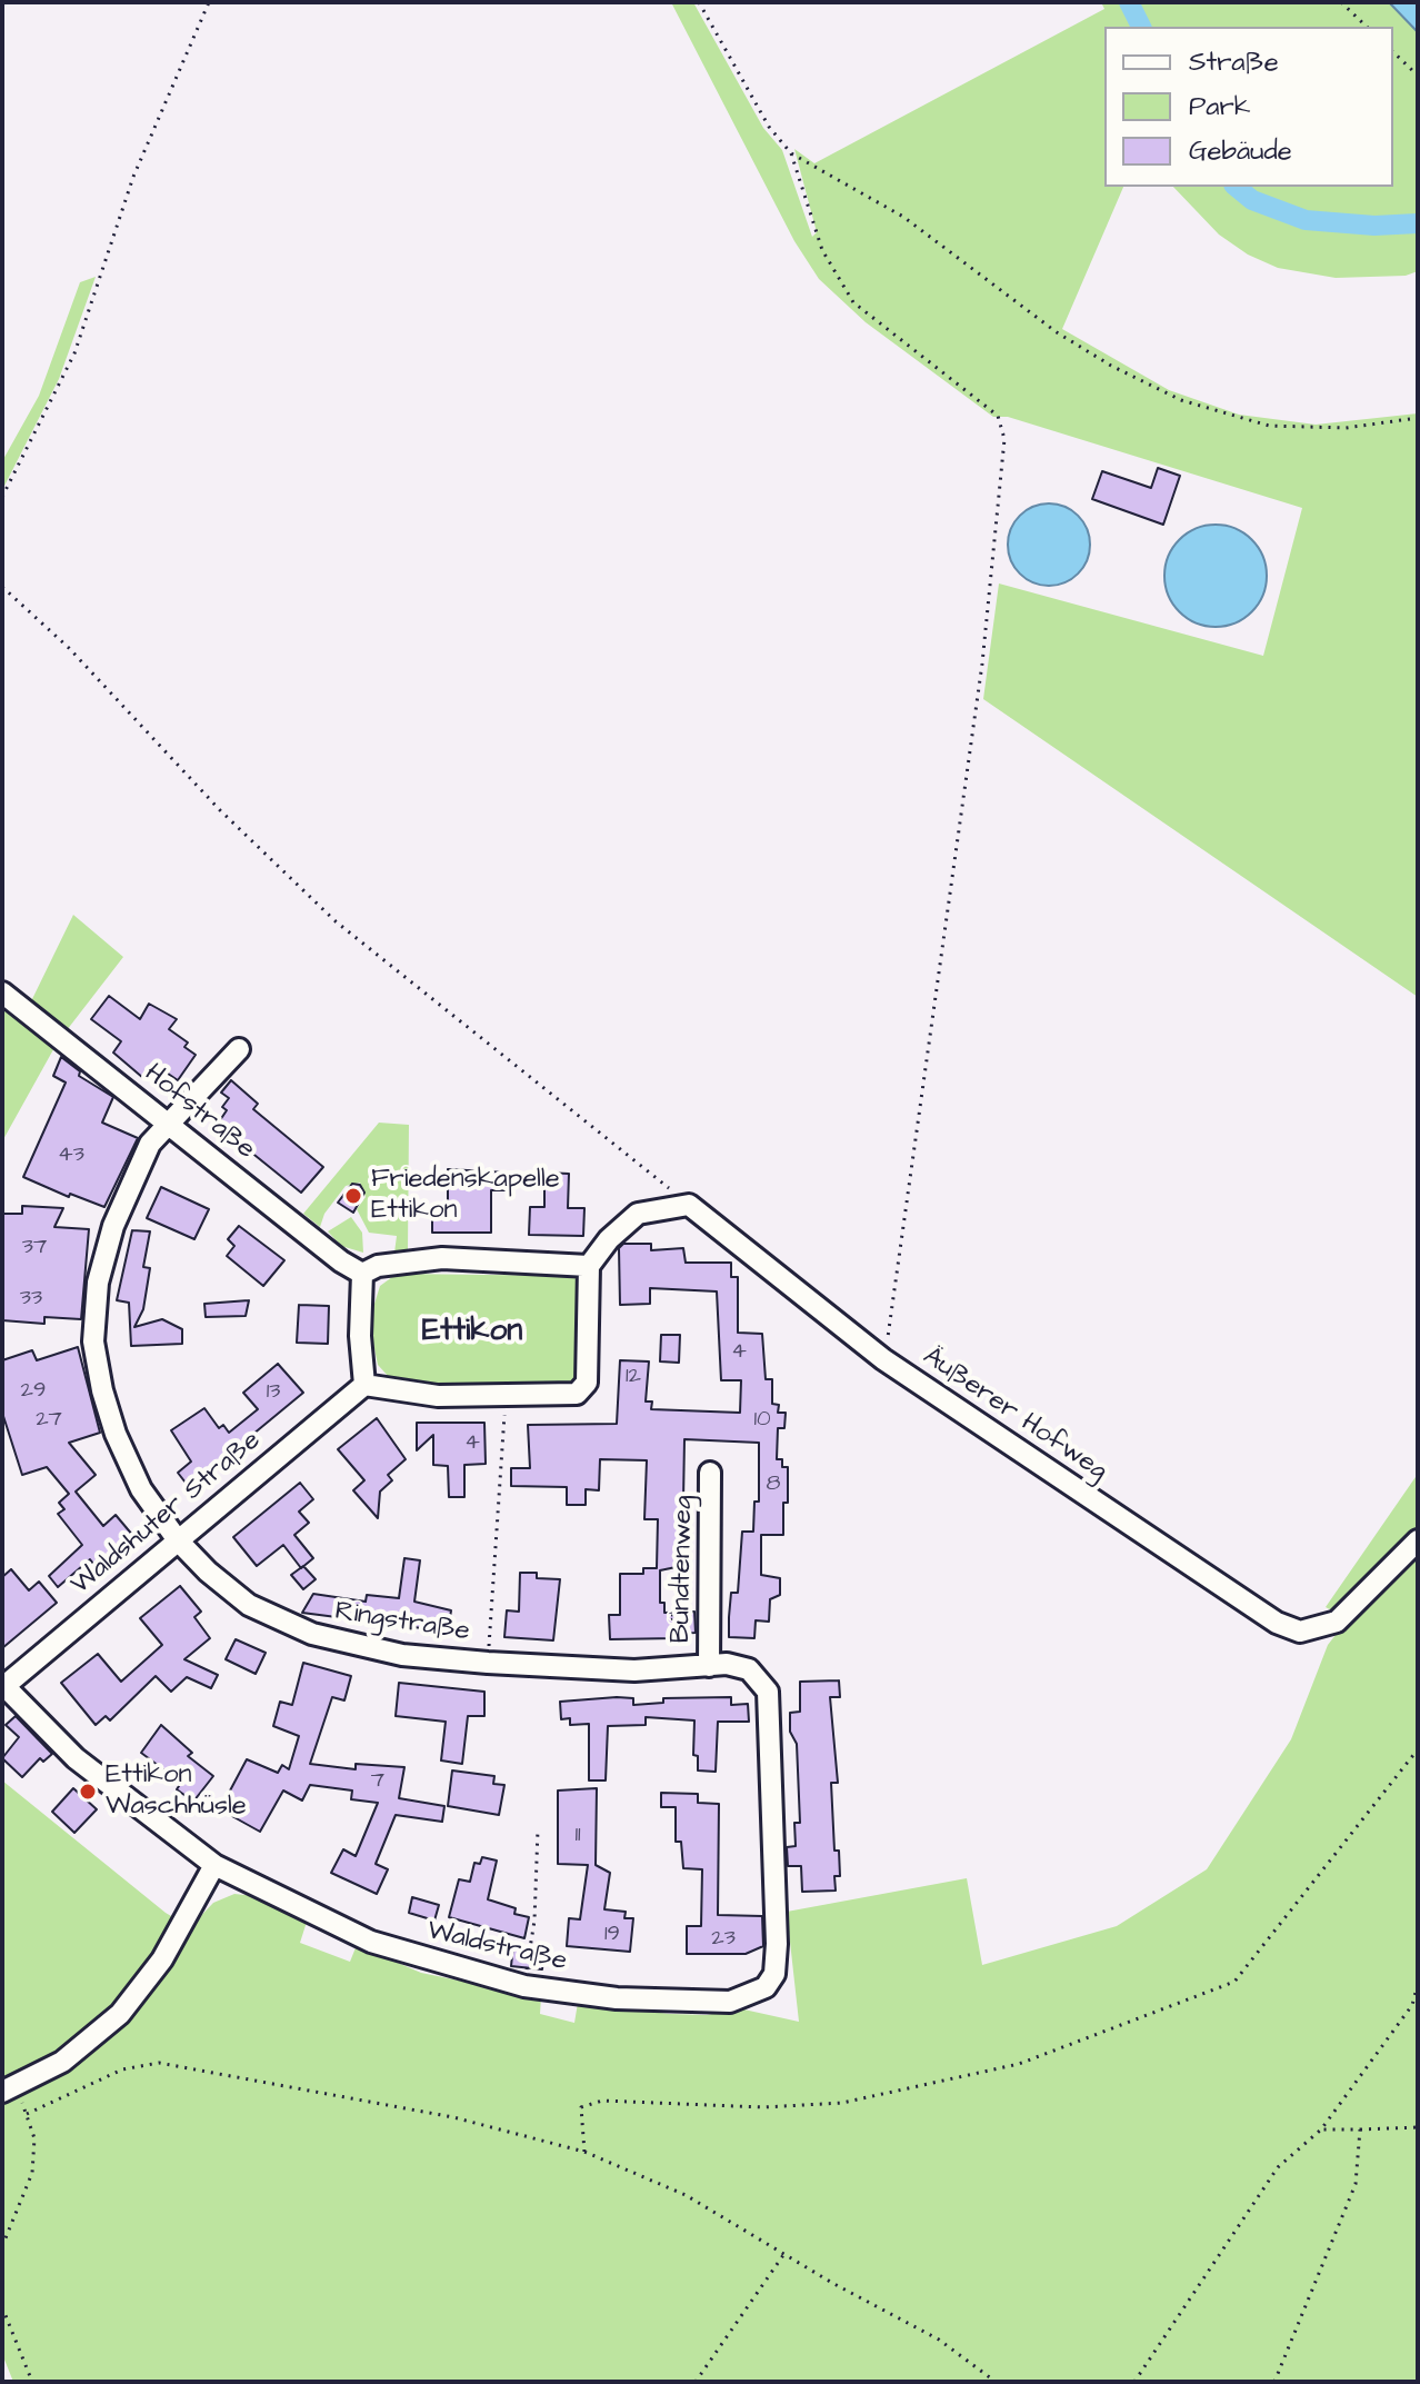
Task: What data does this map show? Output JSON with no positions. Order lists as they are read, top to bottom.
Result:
{
  "streets": {
    "street": [
      "Hofstraße",
      "Äußerer Hofweg",
      "Waldshuter Straße",
      "Bündtenweg",
      "Ringstraße",
      "Waldstraße"
    ]
  },
  "crossings": [
    ["Hofstraße", "Ringstraße"],
    ["Waldshuter Straße", "Ringstraße"],
    ["Waldshuter Straße", "Waldstraße"],
    ["Bündtenweg", "Ringstraße"],
    ["Ringstraße", "Waldstraße"]
  ],
  "districts": ["Ettikon"],
  "places": ["Friedenskapelle Ettikon", "Ettikon Waschhüsle"],
  "house_numbers": [
    "43",
    "37",
    "33",
    "4",
    "12",
    "29",
    "13",
    "27",
    "10",
    "4",
    "8",
    "7",
    "11",
    "19",
    "23"
  ],
  "legend": ["Straße", "Park", "Gebäude"]
}
